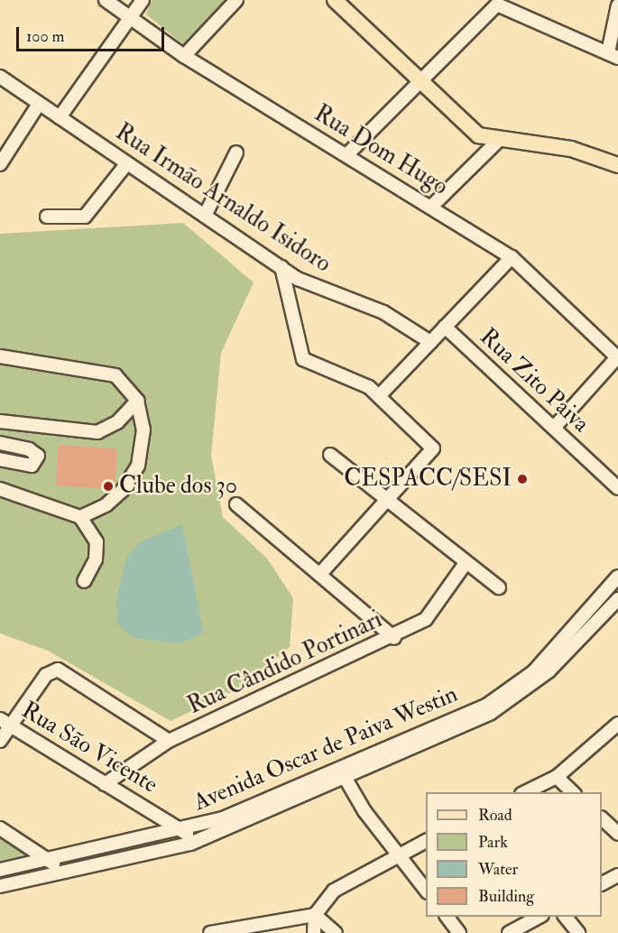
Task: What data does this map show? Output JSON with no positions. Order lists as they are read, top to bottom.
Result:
{
  "streets": {
    "street": [
      "Rua Dom Hugo",
      "Rua Irmão Arnaldo Isidoro",
      "Rua Zito Paiva",
      "Rua Cândido Portinari",
      "Rua São Vicente",
      "Avenida Oscar de Paiva Westin"
    ]
  },
  "crossings": [
    ["Rua Cândido Portinari", "Rua São Vicente"],
    ["Rua São Vicente", "Avenida Oscar de Paiva Westin"]
  ],
  "places": ["CESPACC/SESI", "Clube dos 30"],
  "legend": [
    "Road",
    "Park",
    "Water",
    "Building"
  ],
  "scale_bar": "100 m"
}
